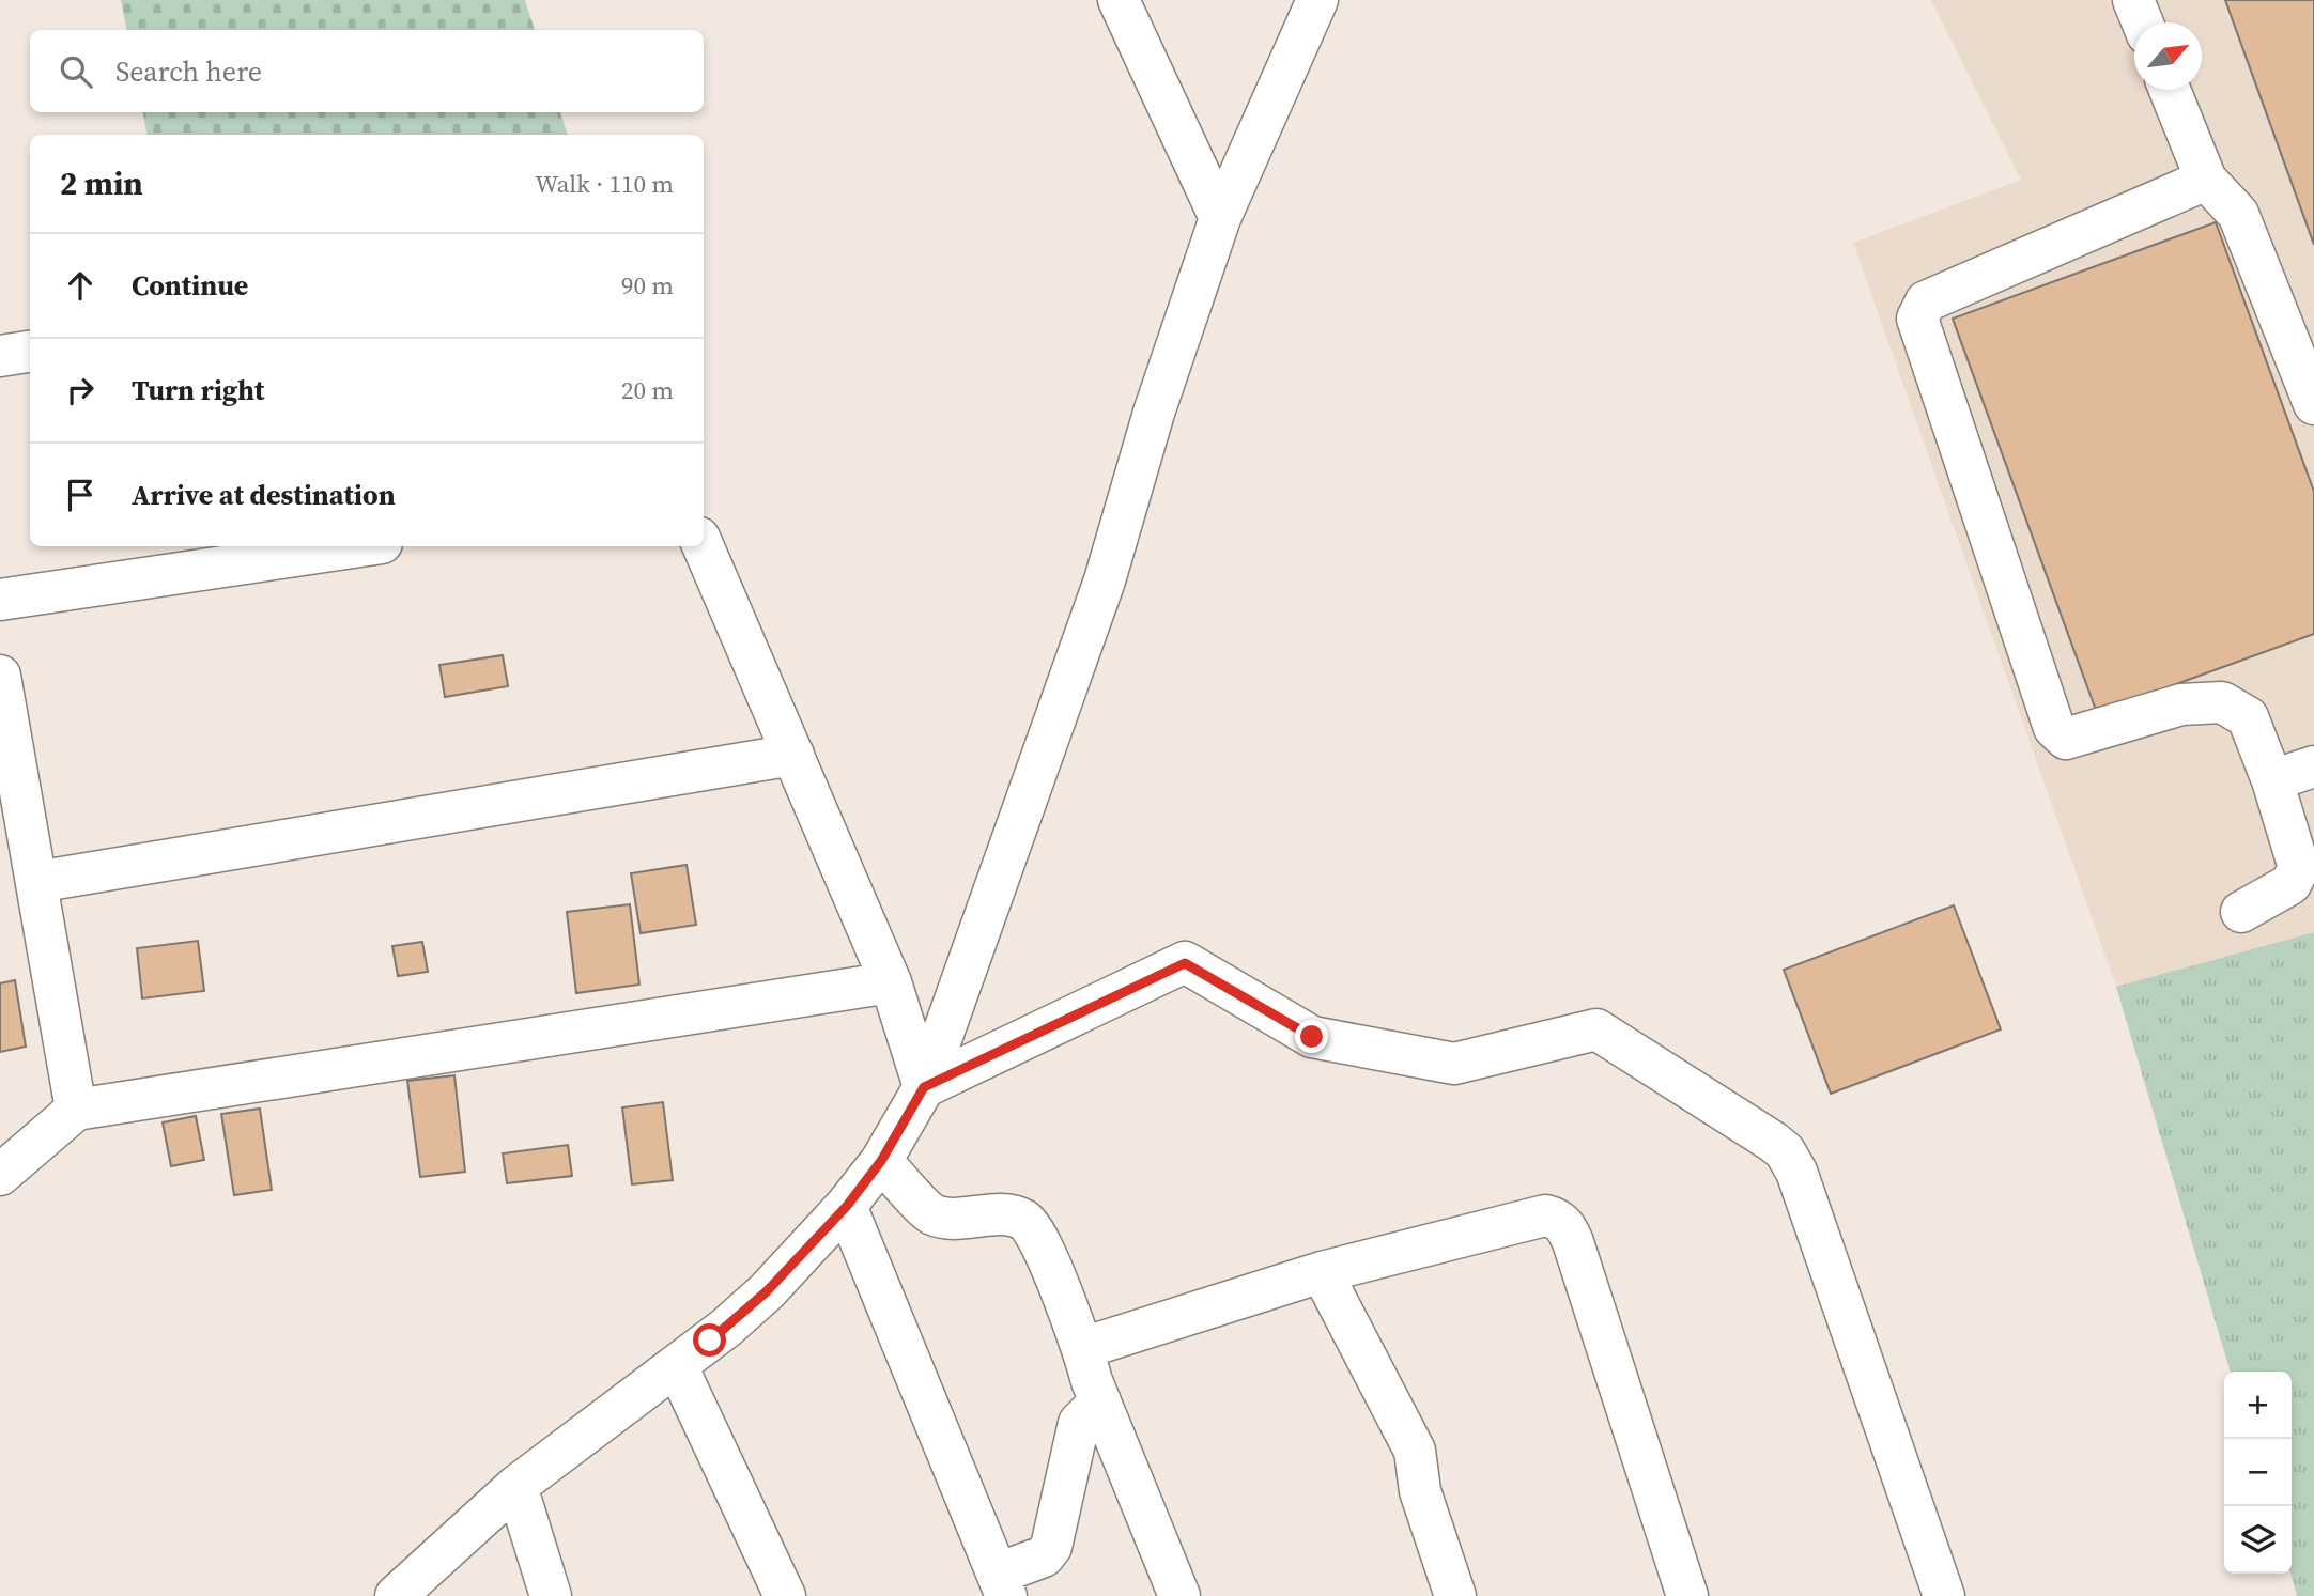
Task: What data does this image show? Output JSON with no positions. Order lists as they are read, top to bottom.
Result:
{
  "north": "top right",
  "page": {
    "search": "Search here",
    "heading": ["2 min", "Walk · 110 m"],
    "list": [
      ["Continue", "90 m"],
      ["Turn right", "20 m"],
      "Arrive at destination"
    ],
    "map_buttons": ["+", "−"]
  }
}
